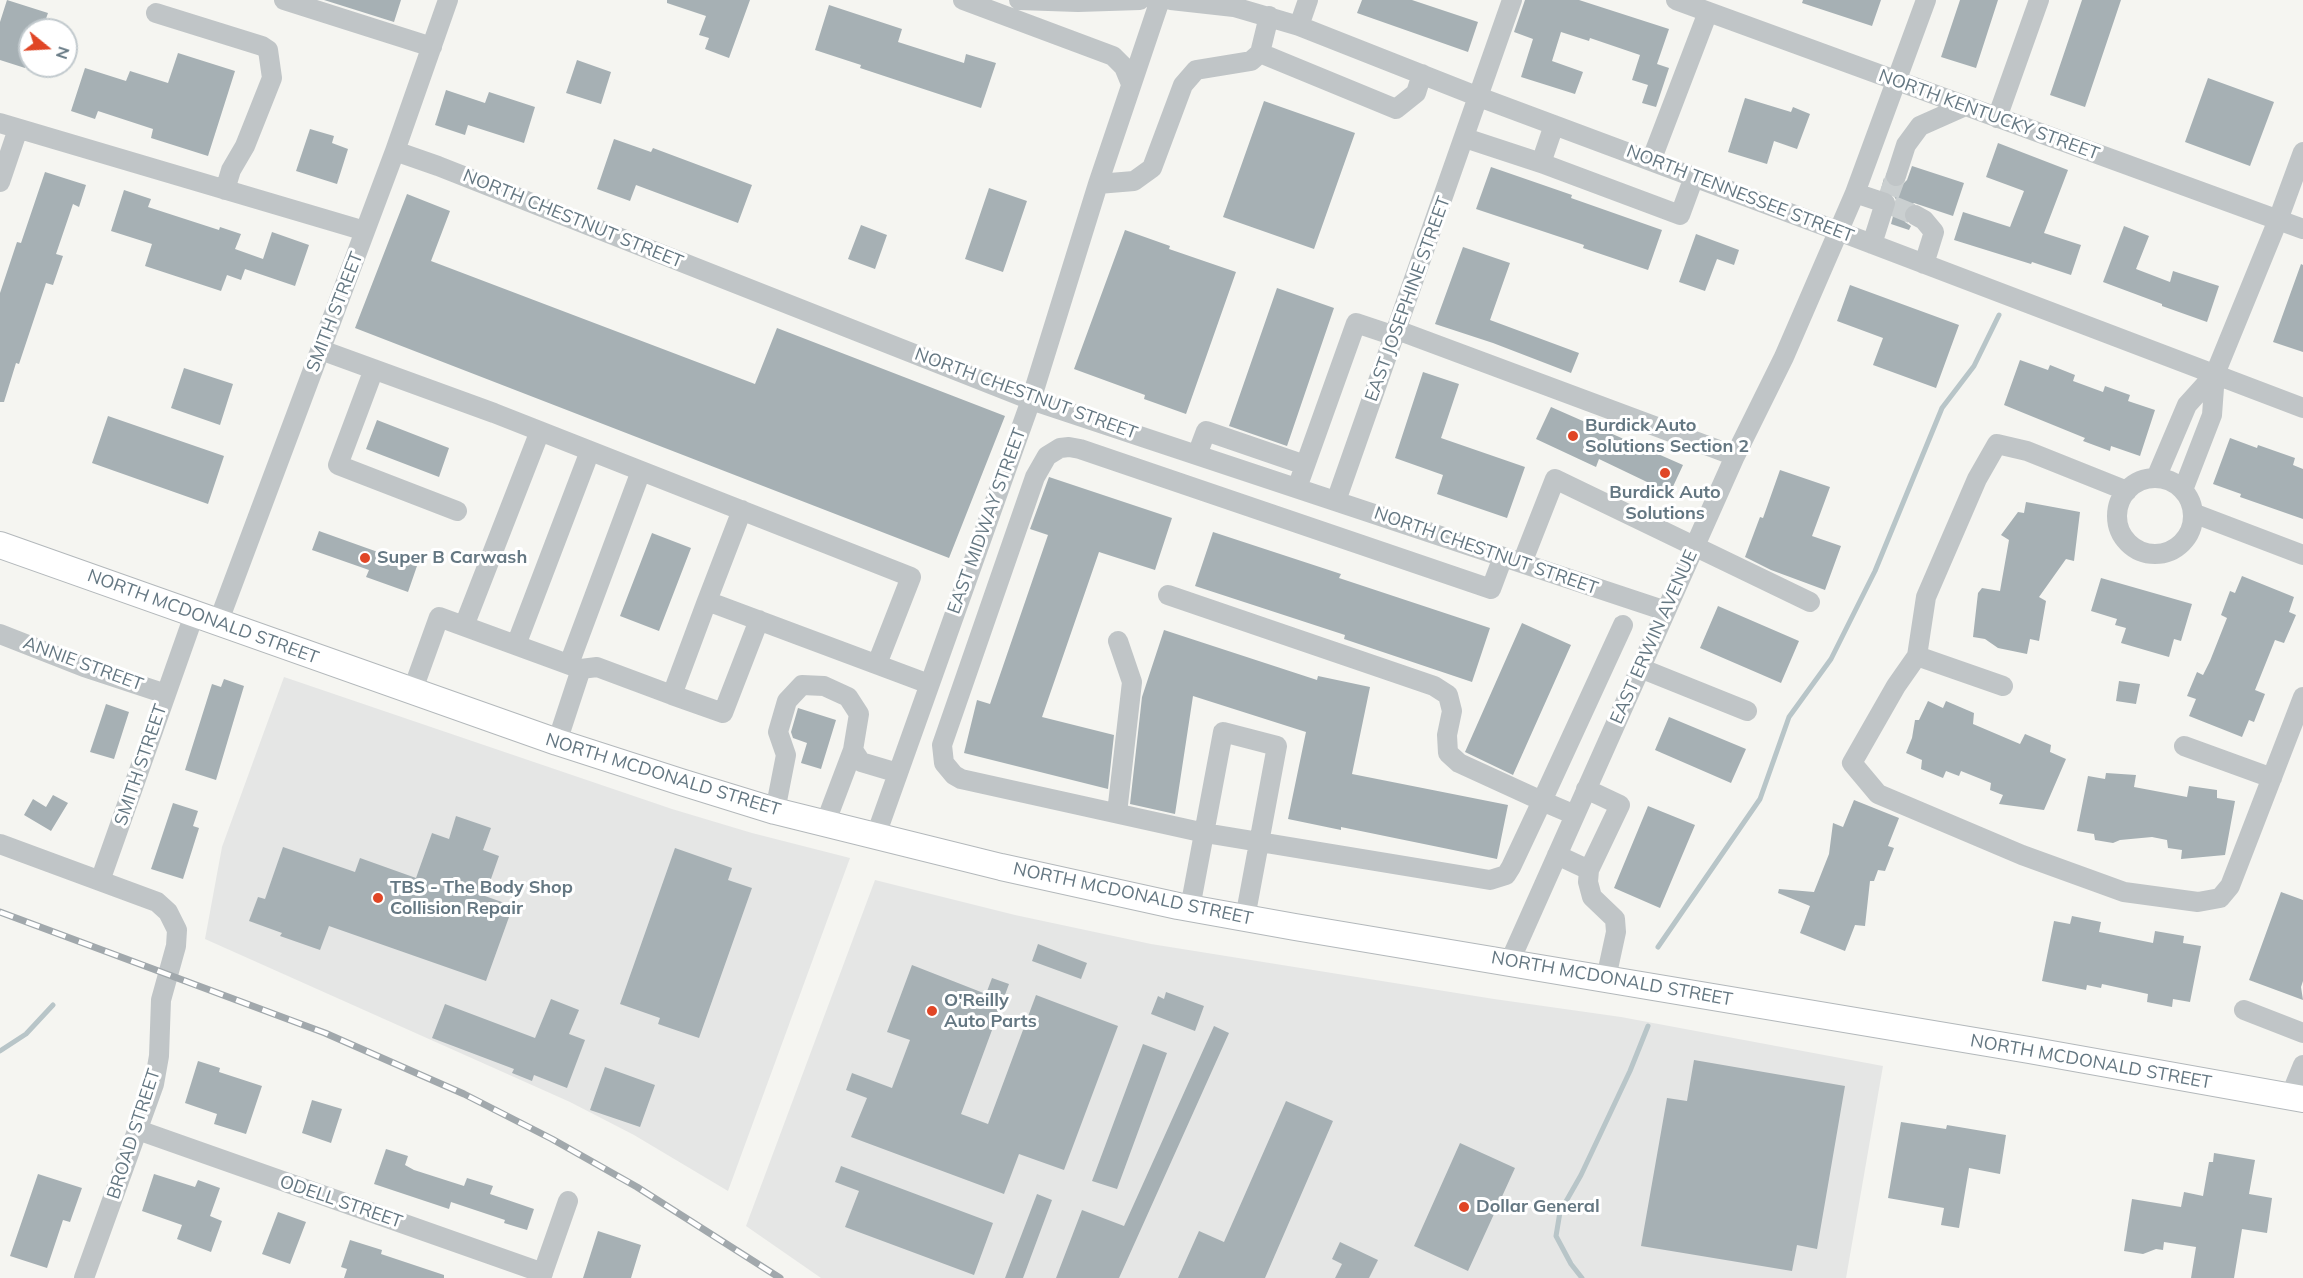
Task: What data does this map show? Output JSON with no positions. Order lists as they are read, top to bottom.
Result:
{
  "streets": {
    "main road": ["NORTH MCDONALD STREET"],
    "street": [
      "NORTH KENTUCKY STREET",
      "NORTH TENNESSEE STREET",
      "NORTH CHESTNUT STREET",
      "EAST JOSEPHINE STREET",
      "SMITH STREET",
      "EAST MIDWAY STREET",
      "EAST ERWIN AVENUE",
      "ANNIE STREET",
      "BROAD STREET",
      "ODELL STREET"
    ]
  },
  "crossings": [
    ["NORTH KENTUCKY STREET", "EAST ERWIN AVENUE"],
    ["NORTH TENNESSEE STREET", "EAST JOSEPHINE STREET"],
    ["NORTH TENNESSEE STREET", "EAST ERWIN AVENUE"],
    ["NORTH CHESTNUT STREET", "EAST JOSEPHINE STREET"],
    ["NORTH CHESTNUT STREET", "SMITH STREET"],
    ["NORTH CHESTNUT STREET", "EAST MIDWAY STREET"],
    ["NORTH CHESTNUT STREET", "EAST ERWIN AVENUE"],
    ["SMITH STREET", "NORTH MCDONALD STREET"],
    ["SMITH STREET", "ANNIE STREET"],
    ["SMITH STREET", "BROAD STREET"],
    ["EAST MIDWAY STREET", "NORTH MCDONALD STREET"],
    ["NORTH MCDONALD STREET", "EAST ERWIN AVENUE"],
    ["BROAD STREET", "ODELL STREET"]
  ],
  "places": [
    "Burdick Auto Solutions Section 2",
    "Burdick Auto Solutions",
    "Super B Carwash",
    "TBS - The Body Shop Collision Repair",
    "O'Reilly Auto Parts",
    "Dollar General"
  ],
  "north": "right"
}
